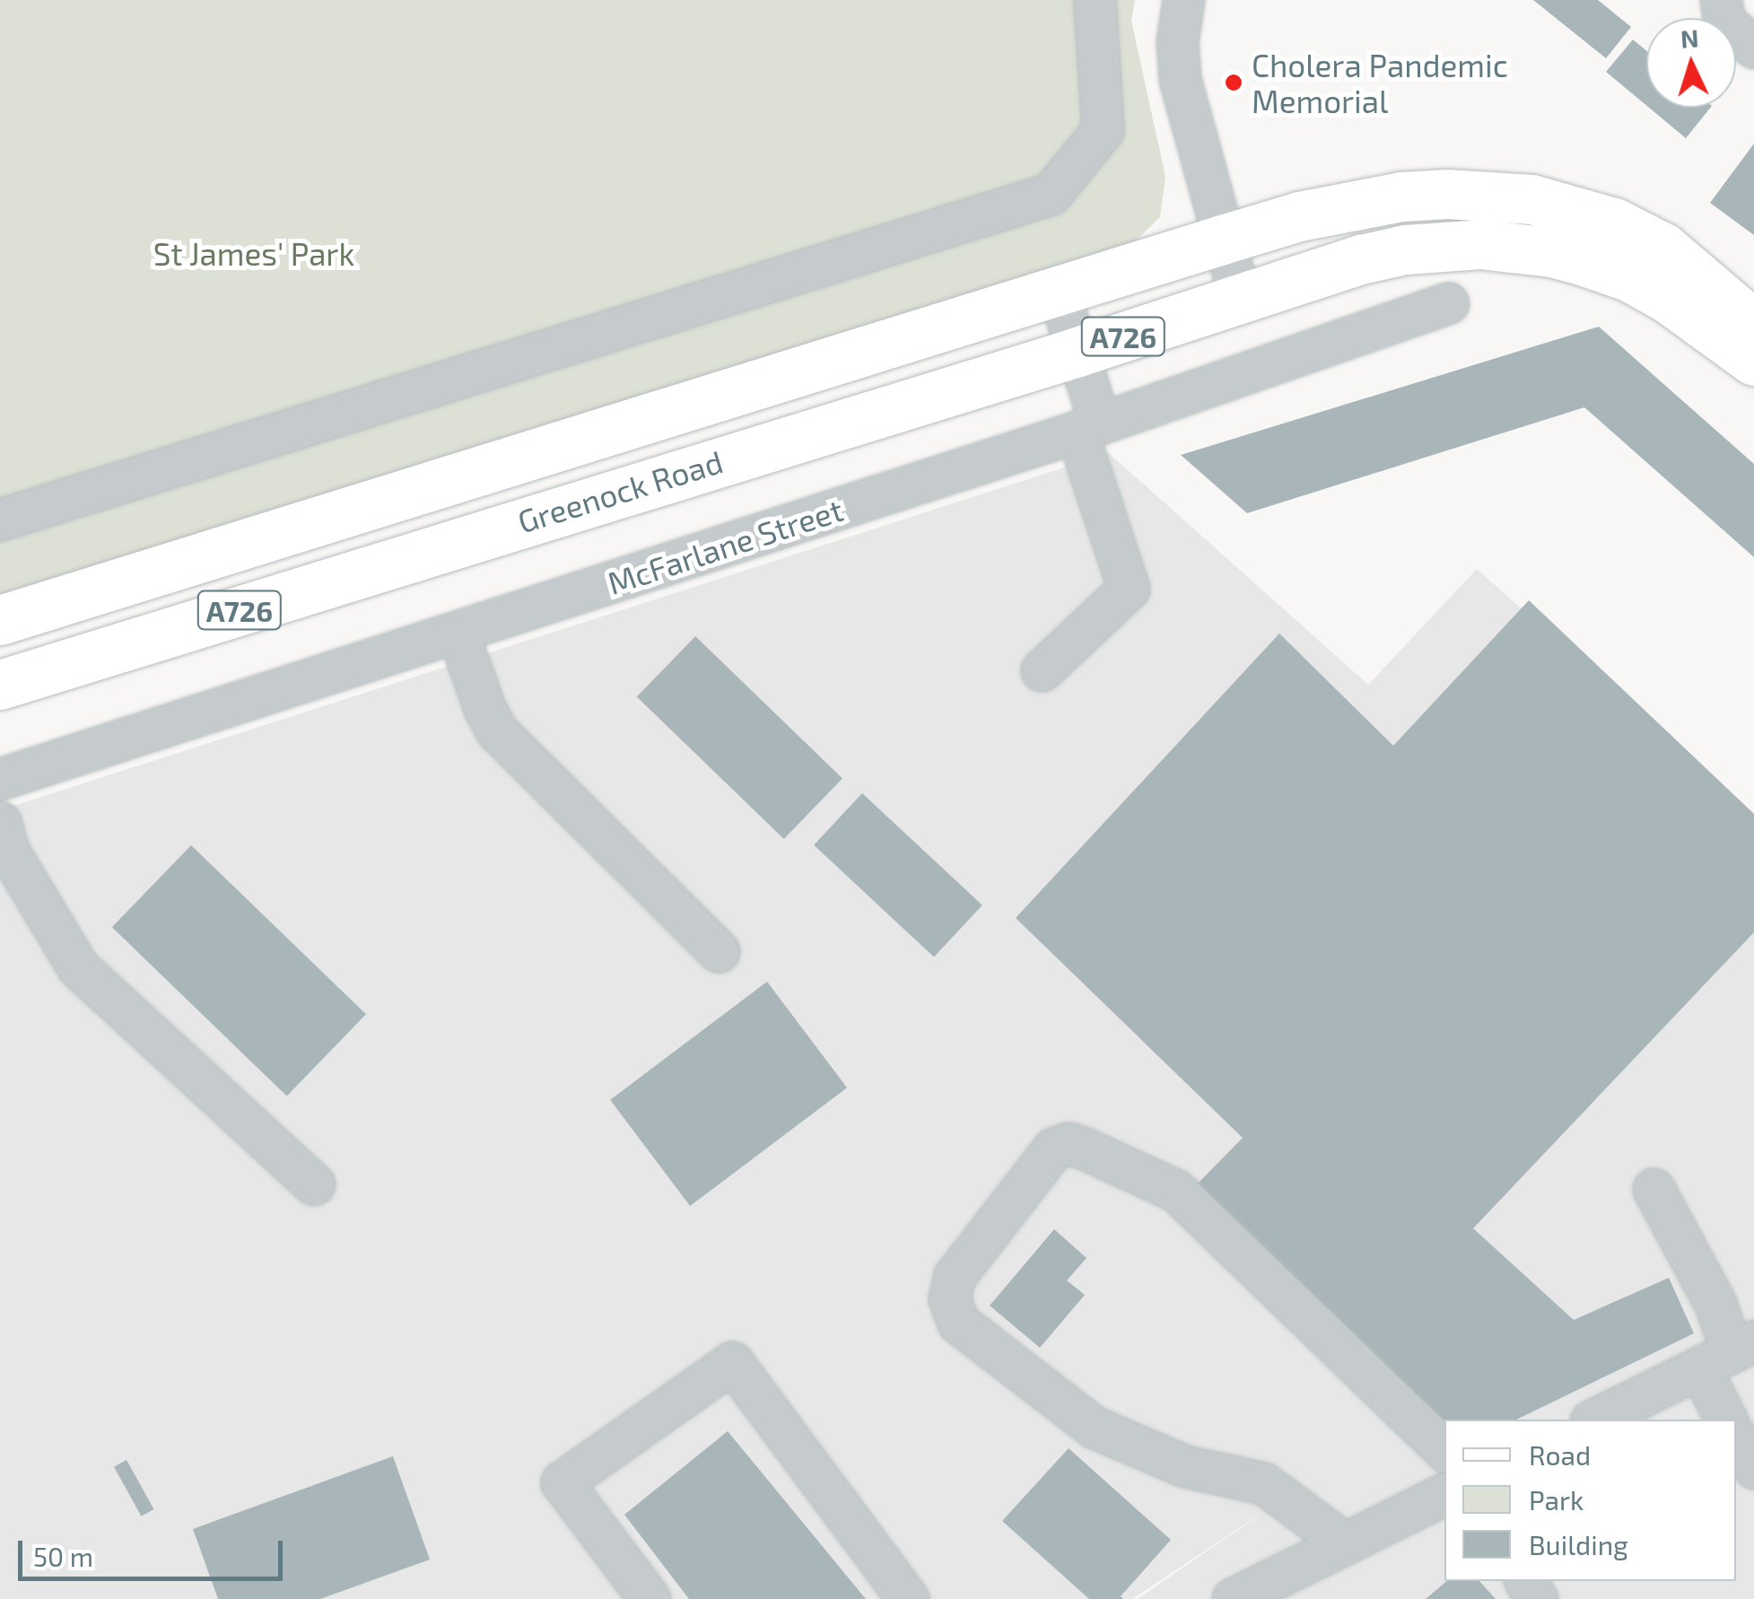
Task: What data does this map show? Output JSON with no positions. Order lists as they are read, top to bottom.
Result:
{
  "streets": {
    "main road": ["A726", "Greenock Road"],
    "street": ["McFarlane Street"]
  },
  "parks": ["St James' Park"],
  "places": ["Cholera Pandemic Memorial"],
  "legend": ["Road", "Park", "Building"],
  "scale_bar": "50 m",
  "north": "top"
}
